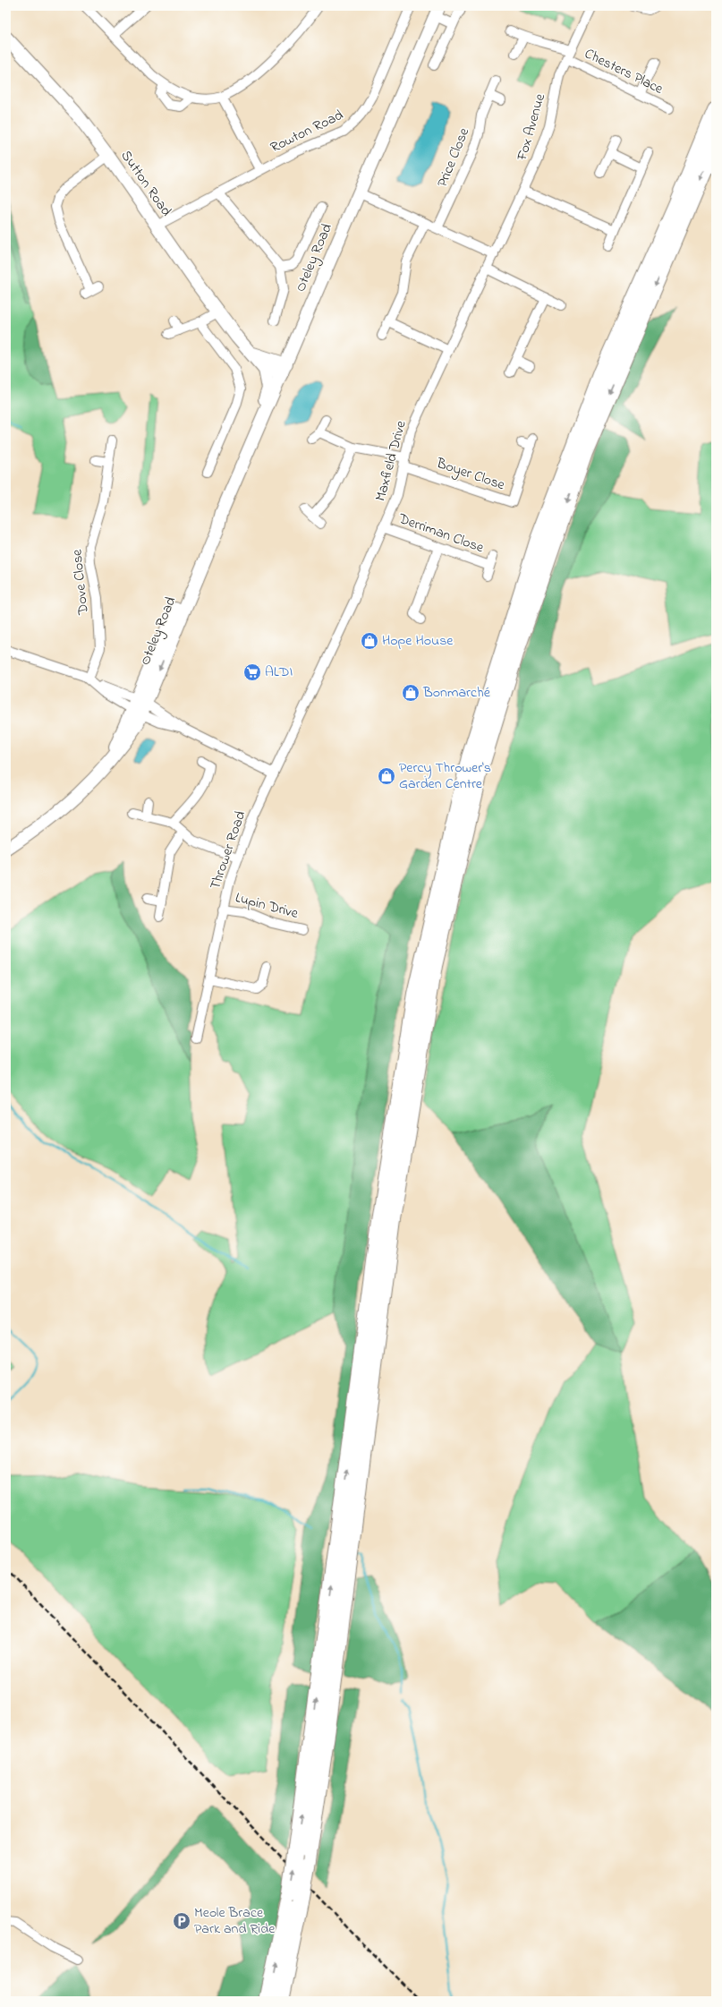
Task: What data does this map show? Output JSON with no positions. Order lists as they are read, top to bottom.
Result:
{
  "streets": {
    "main road": ["Sutton Road", "Oteley Road"],
    "street": [
      "Chesters Place",
      "Fox Avenue",
      "Rowton Road",
      "Price Close",
      "Maxfield Drive",
      "Boyer Close",
      "Derriman Close",
      "Dove Close",
      "Thrower Road",
      "Lupin Drive"
    ]
  },
  "crossings": [
    ["Chesters Place", "Fox Avenue"],
    ["Fox Avenue", "Maxfield Drive"],
    ["Rowton Road", "Sutton Road"],
    ["Sutton Road", "Oteley Road"],
    ["Maxfield Drive", "Boyer Close"],
    ["Maxfield Drive", "Derriman Close"],
    ["Maxfield Drive", "Thrower Road"],
    ["Thrower Road", "Lupin Drive"]
  ],
  "places": {
    "shop": ["Hope House", "Bonmarché", "Percy Thrower's Garden Centre"],
    "supermarket": ["ALDI"],
    "parking": ["Meole Brace Park and Ride"]
  }
}
